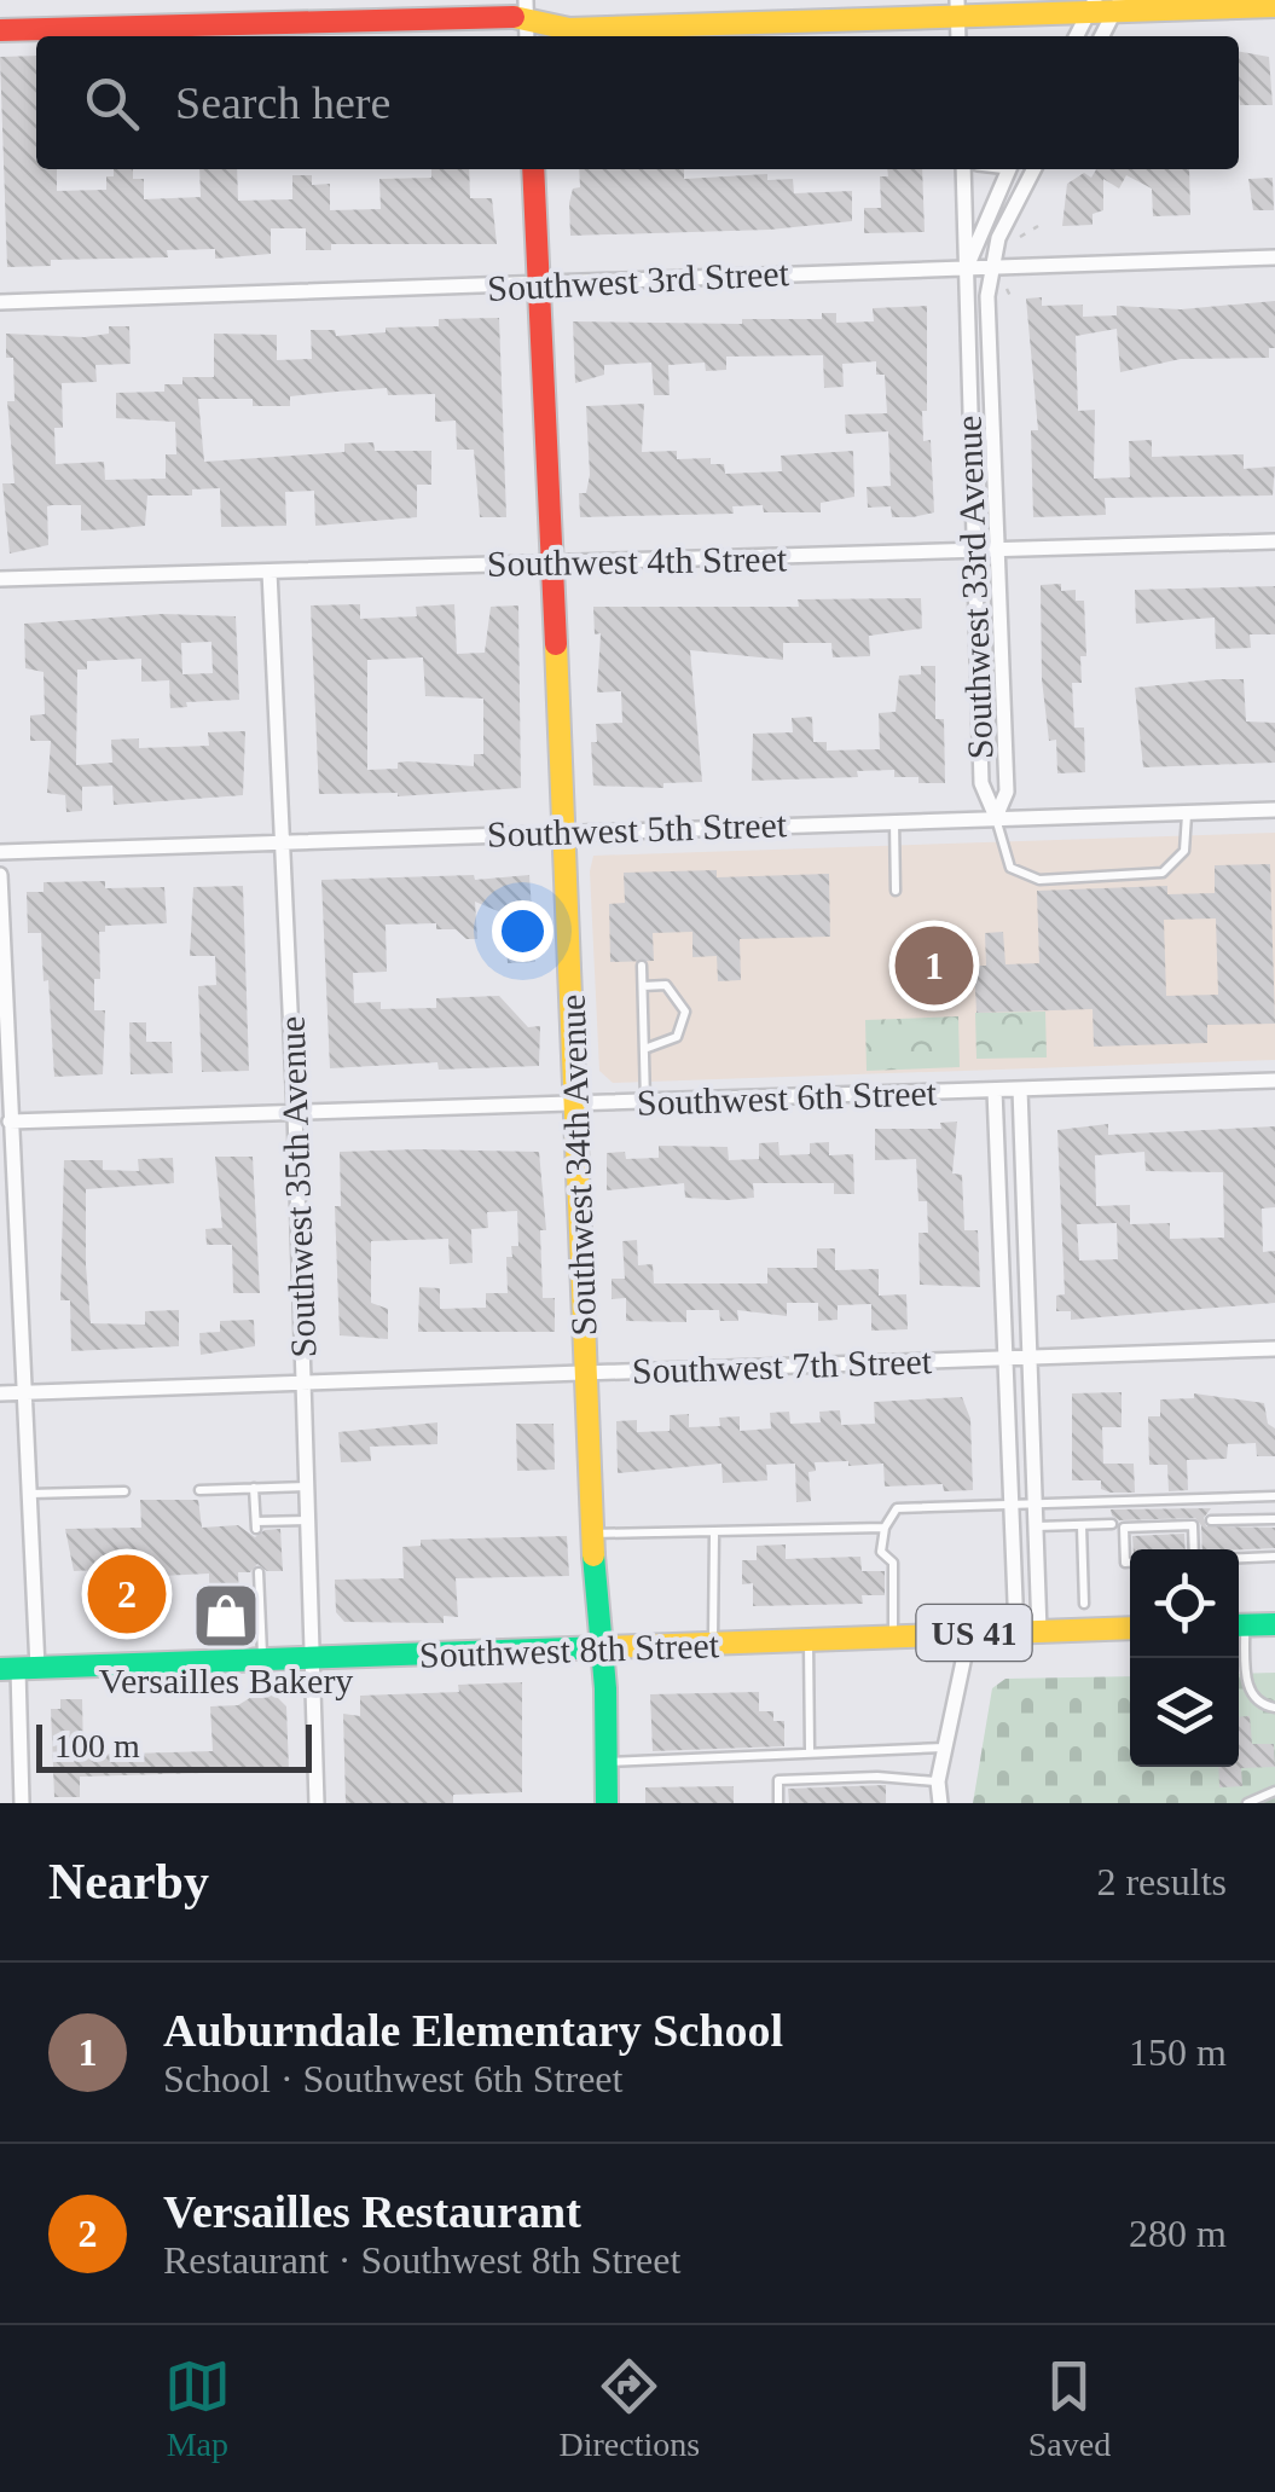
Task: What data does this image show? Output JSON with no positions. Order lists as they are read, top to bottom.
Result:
{
  "streets": {
    "street": [
      "Southwest 3rd Street",
      "Southwest 4th Street",
      "Southwest 33rd Avenue",
      "Southwest 5th Street",
      "Southwest 6th Street",
      "Southwest 34th Avenue",
      "Southwest 35th Avenue",
      "Southwest 7th Street",
      "US 41",
      "Southwest 8th Street"
    ]
  },
  "crossings": [
    ["Southwest 3rd Street", "Southwest 33rd Avenue"],
    ["Southwest 3rd Street", "Southwest 34th Avenue"],
    ["Southwest 4th Street", "Southwest 33rd Avenue"],
    ["Southwest 4th Street", "Southwest 34th Avenue"],
    ["Southwest 4th Street", "Southwest 35th Avenue"],
    ["Southwest 33rd Avenue", "Southwest 5th Street"],
    ["Southwest 5th Street", "Southwest 34th Avenue"],
    ["Southwest 5th Street", "Southwest 35th Avenue"],
    ["Southwest 6th Street", "Southwest 34th Avenue"],
    ["Southwest 6th Street", "Southwest 35th Avenue"],
    ["Southwest 34th Avenue", "Southwest 7th Street"],
    ["Southwest 34th Avenue", "Southwest 8th Street"],
    ["Southwest 35th Avenue", "Southwest 7th Street"],
    ["Southwest 35th Avenue", "Southwest 8th Street"]
  ],
  "places": {
    "shop": ["Versailles Bakery"]
  },
  "scale_bar": "100 m",
  "page": {
    "search": "Search here",
    "pins": ["1", "2"],
    "scale": "100 m",
    "heading": ["Nearby", "2 results"],
    "list": [
      {
        "mark": "1",
        "name": "Auburndale Elementary School",
        "note": "School · Southwest 6th Street",
        "value": "150 m"
      },
      {
        "mark": "2",
        "name": "Versailles Restaurant",
        "note": "Restaurant · Southwest 8th Street",
        "value": "280 m"
      }
    ],
    "nav": ["Map", "Directions", "Saved"]
  }
}
